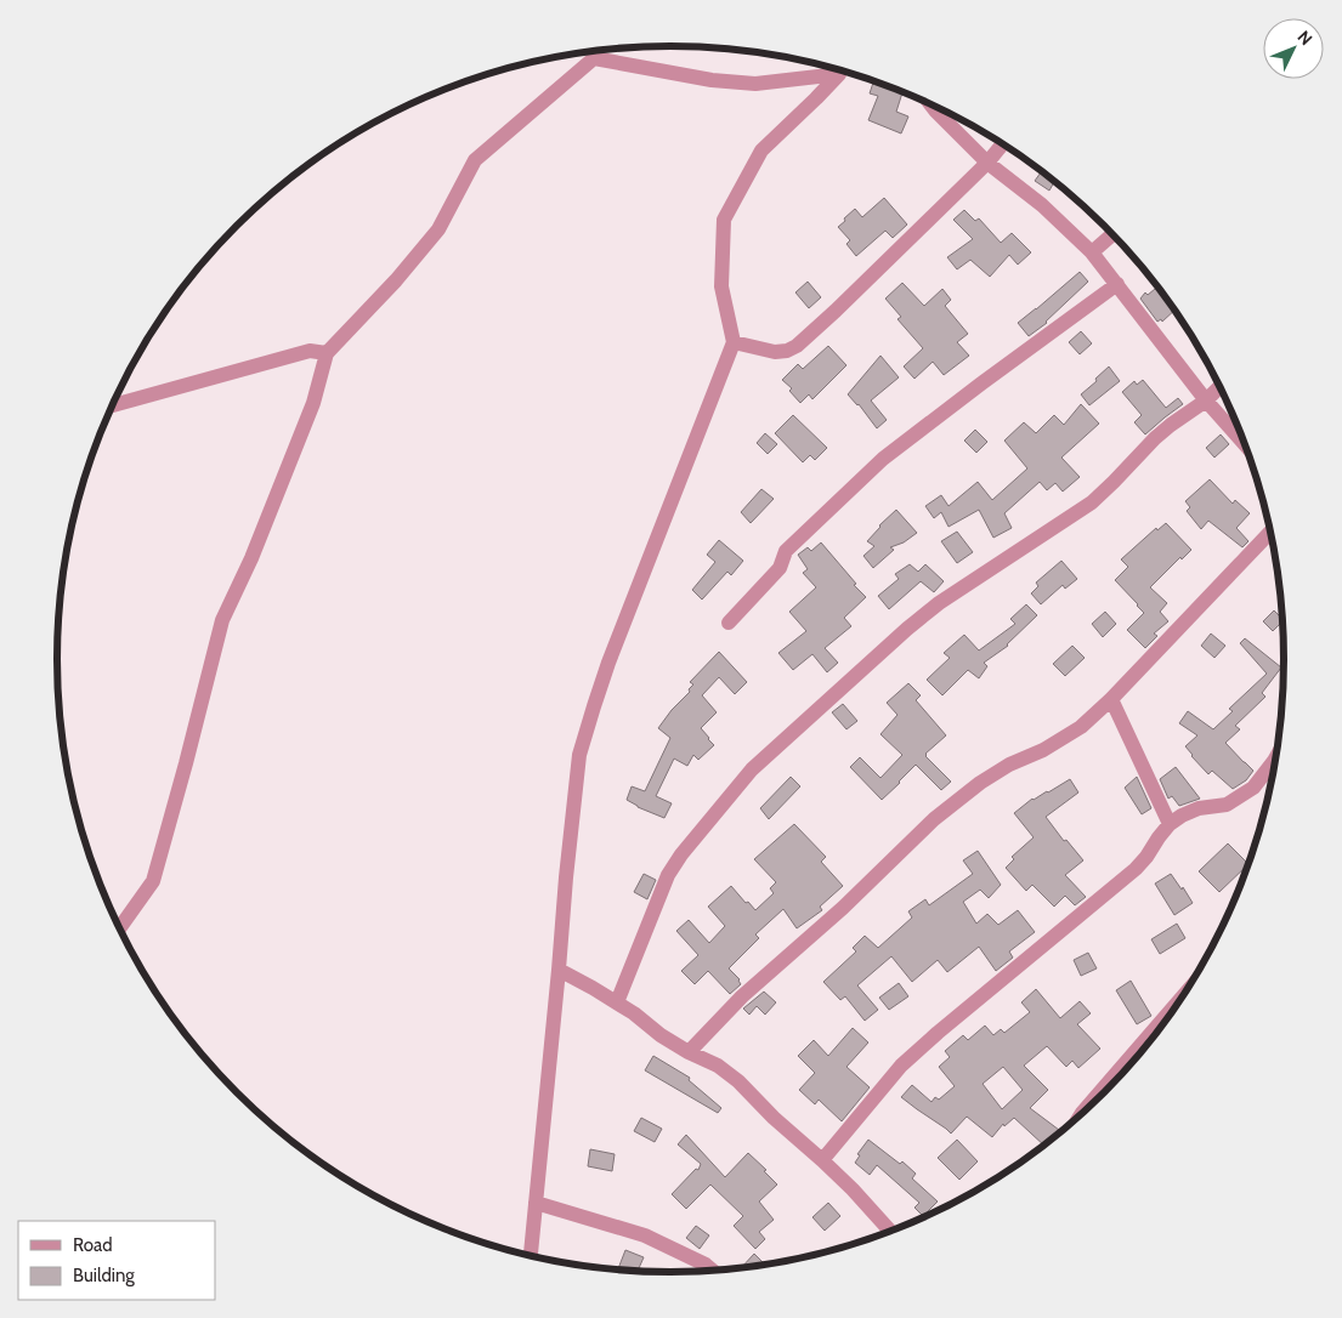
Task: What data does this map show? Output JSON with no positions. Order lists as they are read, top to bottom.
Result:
{
  "legend": ["Road", "Building"],
  "north": "top right"
}
